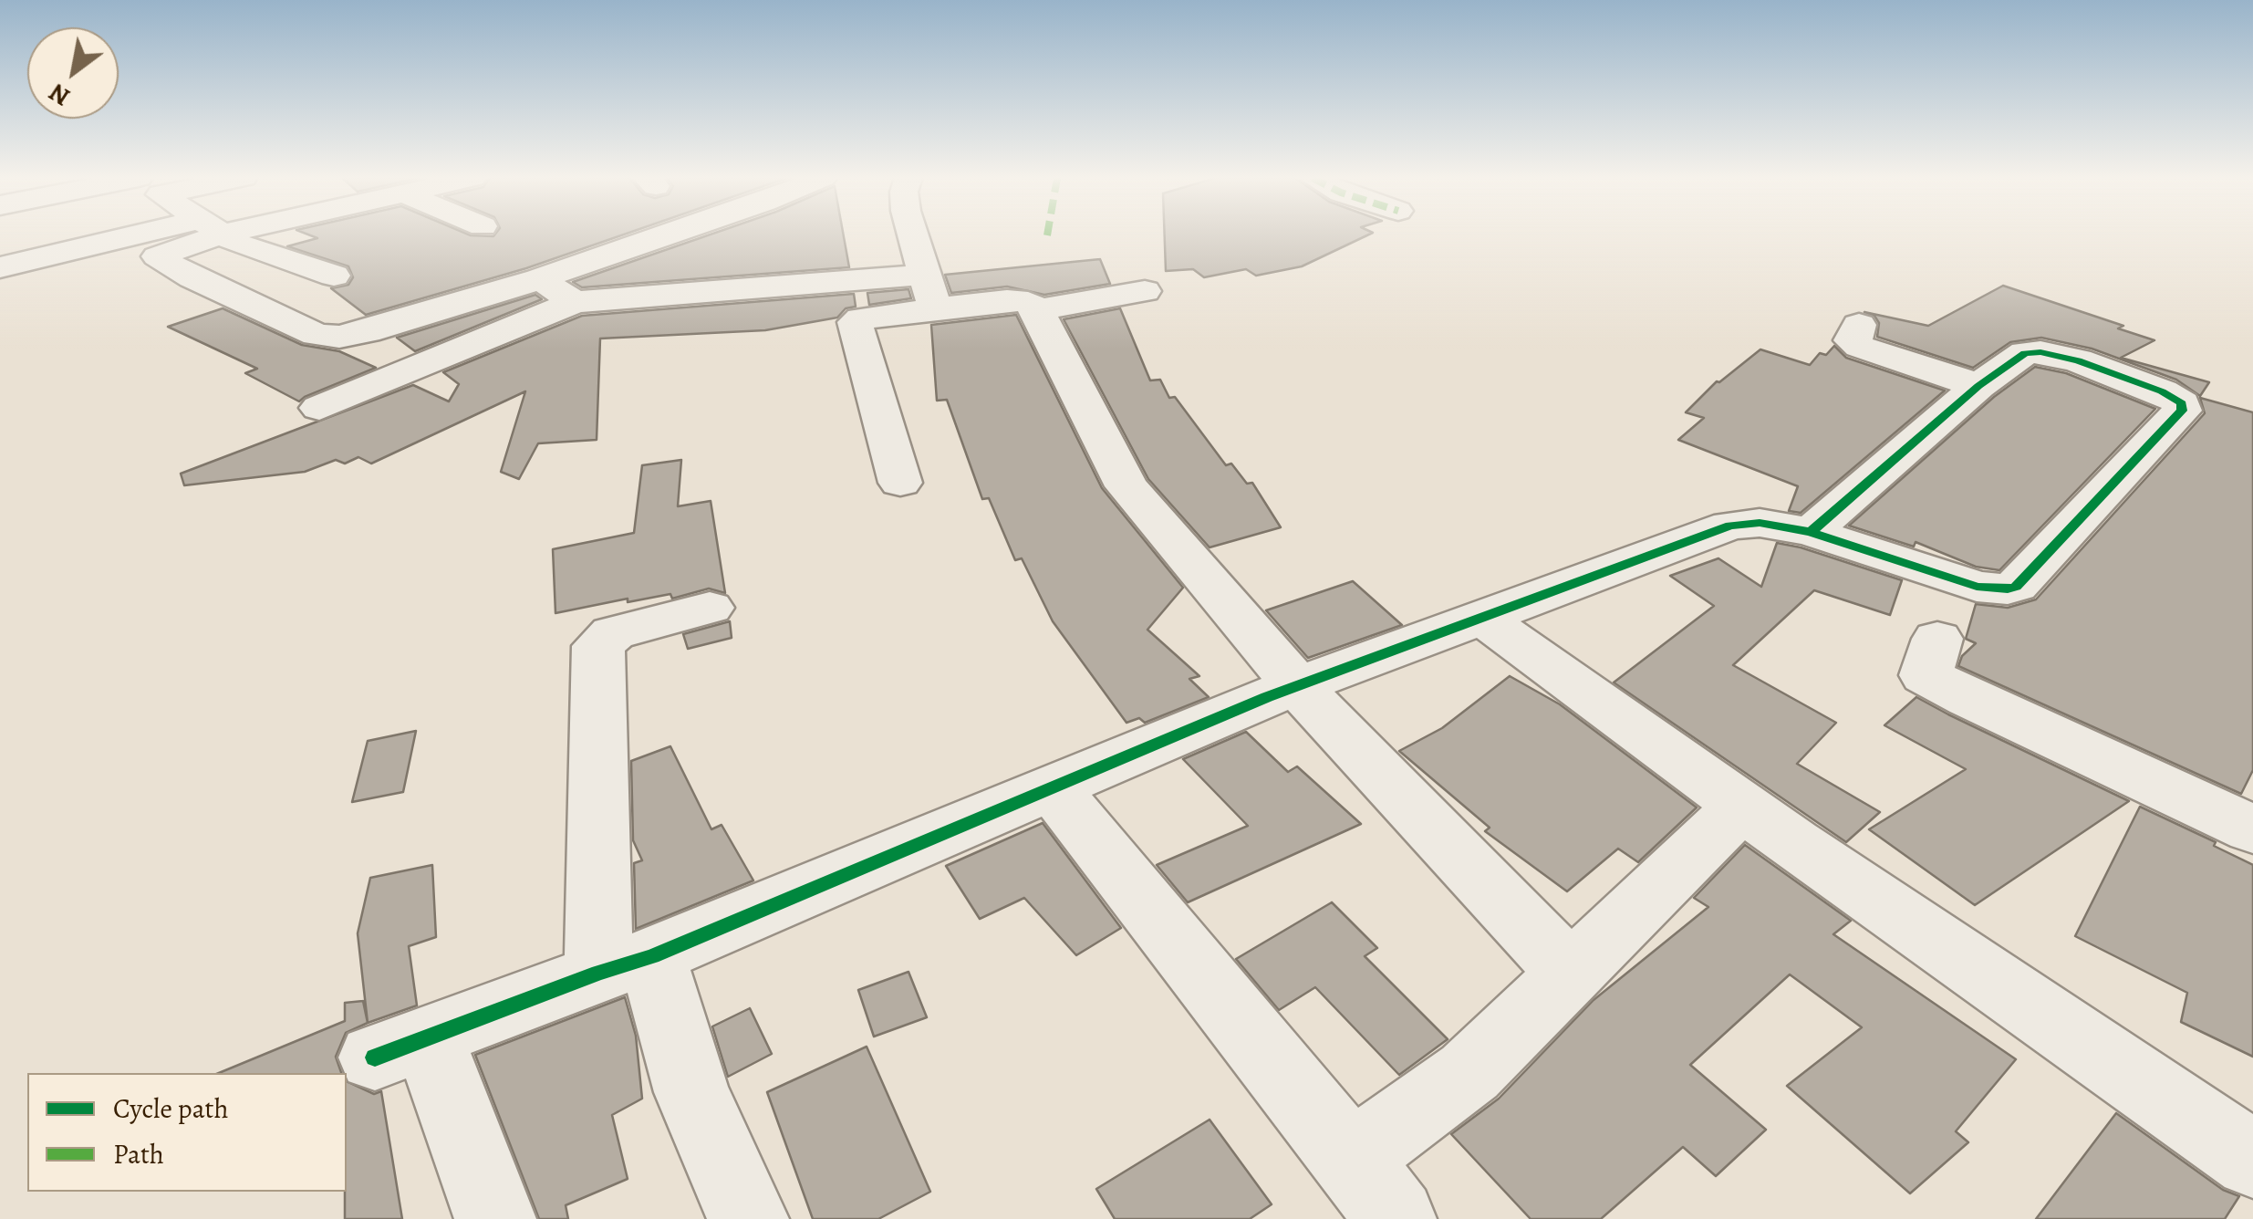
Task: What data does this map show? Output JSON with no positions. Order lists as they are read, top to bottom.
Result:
{
  "legend": ["Cycle path", "Path"],
  "north": "bottom left"
}
